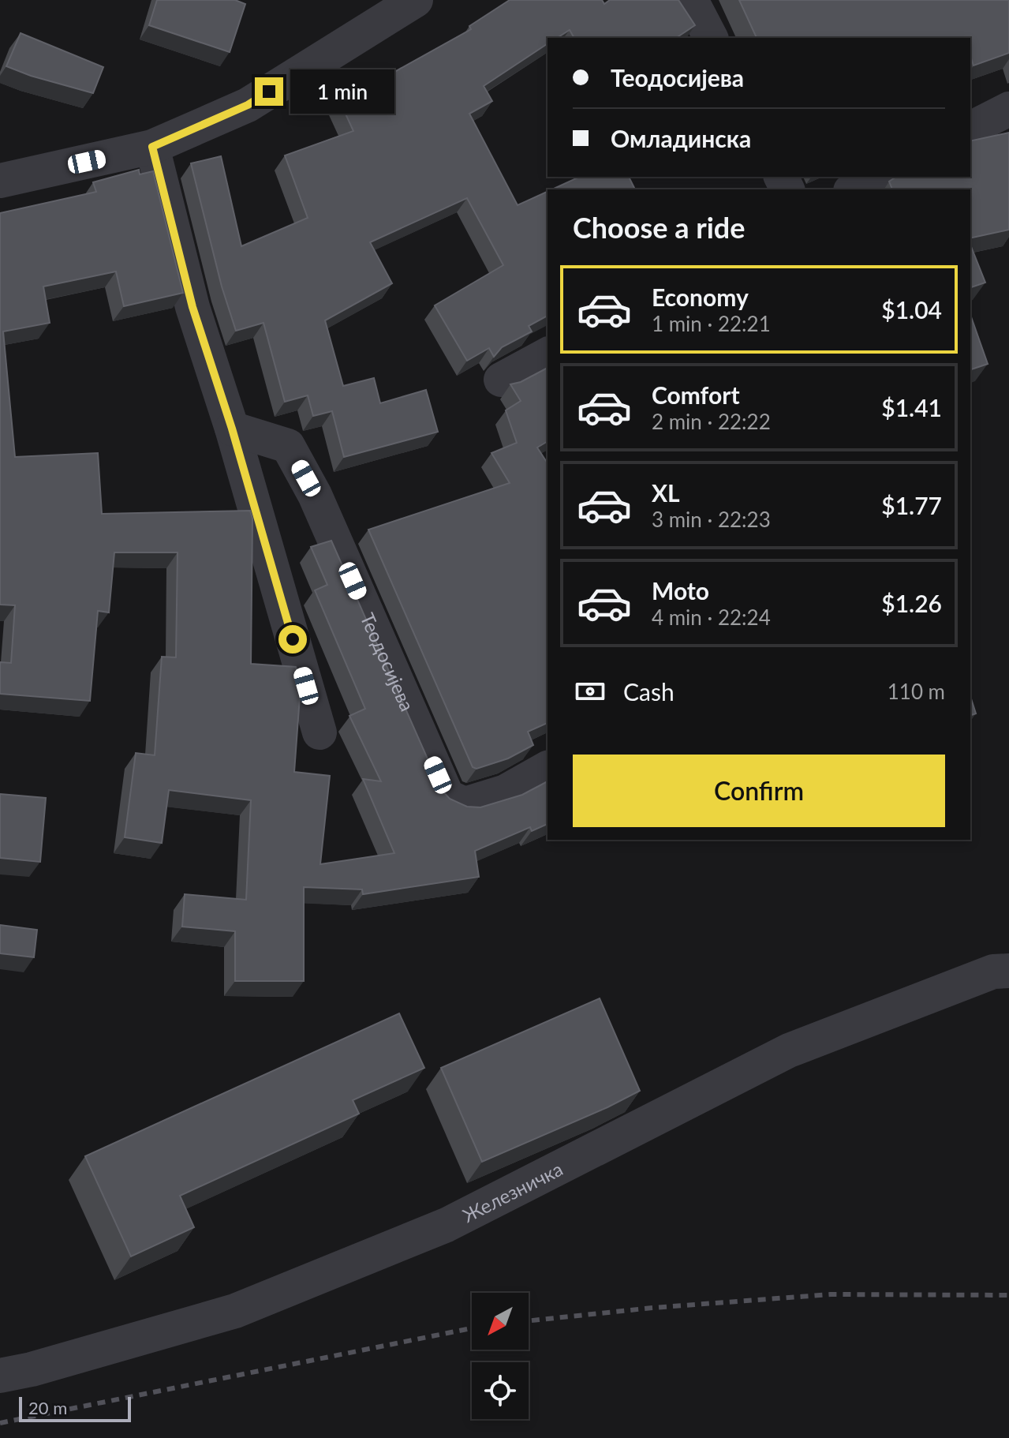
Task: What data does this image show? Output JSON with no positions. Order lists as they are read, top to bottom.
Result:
{
  "streets": {
    "street": ["Теодосијева", "Железничка"]
  },
  "scale_bar": "20 m",
  "north": "bottom left",
  "page": {
    "banner": ["Теодосијева", "Омладинска"],
    "bubble": "1 min",
    "heading": "Choose a ride",
    "list": [
      {
        "name": "Economy",
        "note": "1 min · 22:21",
        "value": "$1.04"
      },
      {
        "name": "Comfort",
        "note": "2 min · 22:22",
        "value": "$1.41"
      },
      {
        "name": "XL",
        "note": "3 min · 22:23",
        "value": "$1.77"
      },
      {
        "name": "Moto",
        "note": "4 min · 22:24",
        "value": "$1.26"
      }
    ],
    "pay": ["Cash", "110 m"],
    "buttons": "Confirm",
    "scale": "20 m"
  }
}
